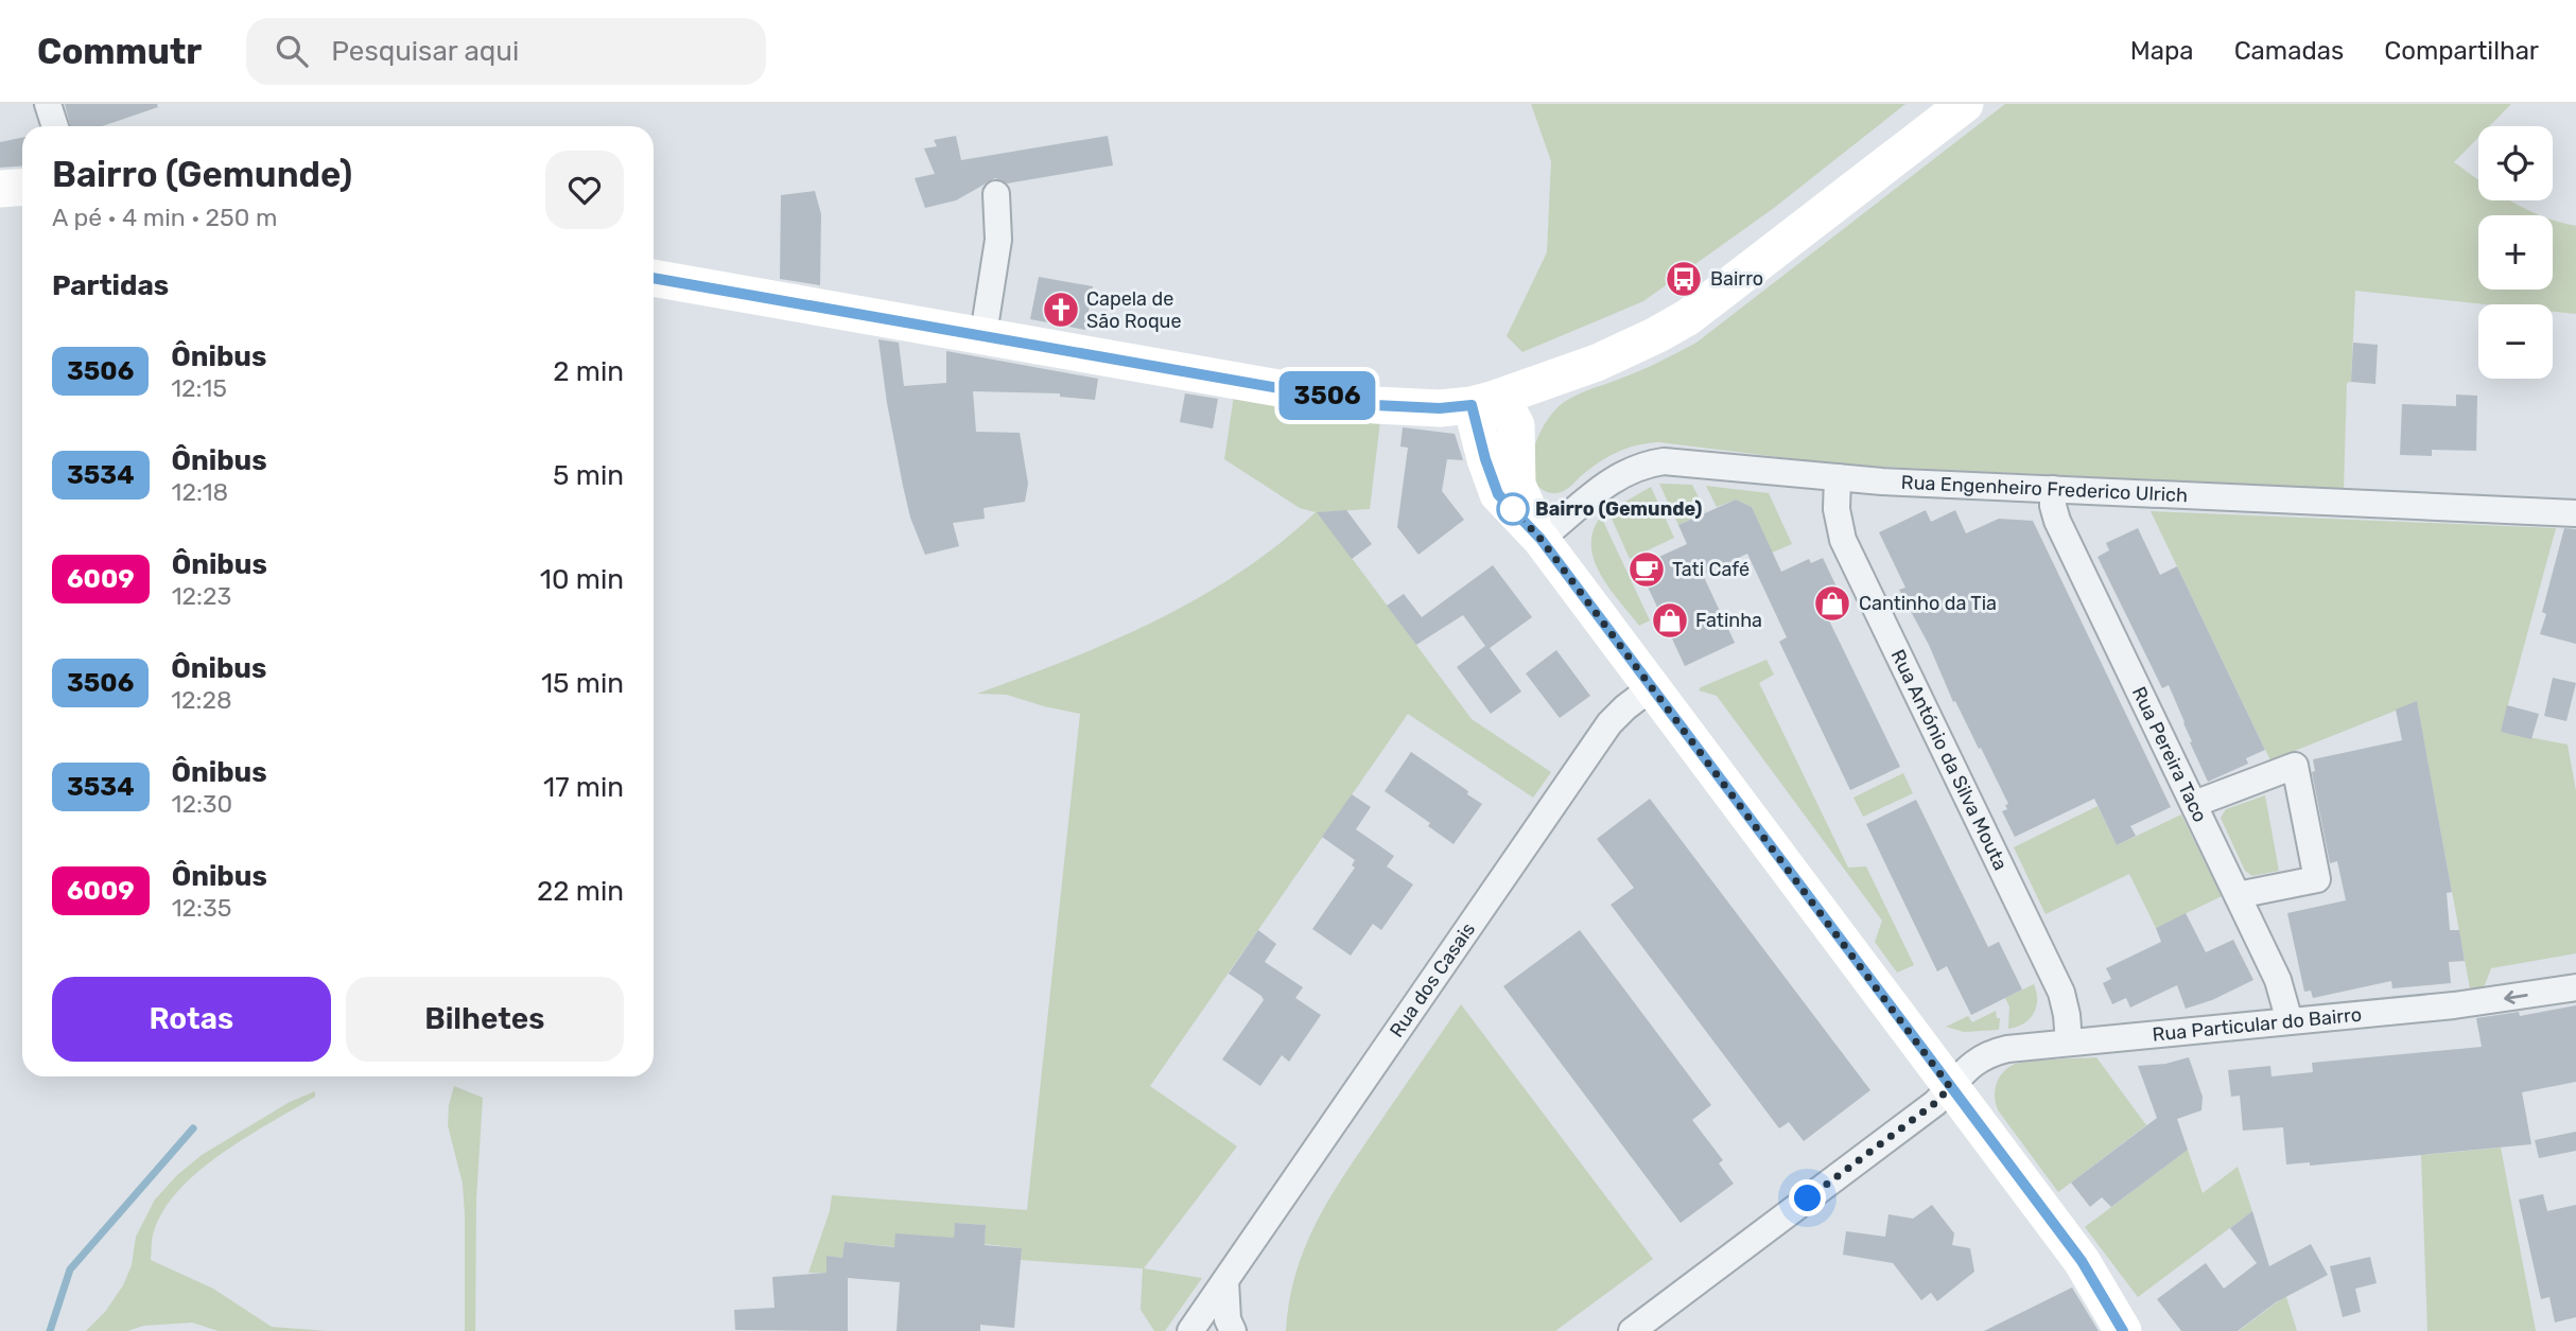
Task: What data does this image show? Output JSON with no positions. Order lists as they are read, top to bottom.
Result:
{
  "streets": {
    "street": [
      "Rua Engenheiro Frederico Ulrich",
      "Rua Pereira Taco",
      "Rua António da Silva Mouta",
      "Rua dos Casais",
      "Rua Particular do Bairro"
    ]
  },
  "crossings": [
    ["Rua Engenheiro Frederico Ulrich", "Rua Pereira Taco"],
    ["Rua Engenheiro Frederico Ulrich", "Rua António da Silva Mouta"],
    ["Rua Pereira Taco", "Rua Particular do Bairro"],
    ["Rua António da Silva Mouta", "Rua Particular do Bairro"]
  ],
  "places": {
    "bus stop": ["Bairro"],
    "church": ["Capela de São Roque"],
    "other": ["Bairro (Gemunde)"],
    "cafe": ["Tati Café"],
    "shop": ["Cantinho da Tia", "Fatinha"]
  },
  "lines": ["bus line 3506"],
  "page": {
    "header": "Commutr",
    "search": "Pesquisar aqui",
    "nav": ["Mapa", "Camadas", "Compartilhar"],
    "on_map": "3506",
    "map_buttons": ["+", "−"],
    "heading": [
      ["Bairro (Gemunde)", "A pé · 4 min · 250 m"],
      "Partidas"
    ],
    "list": [
      {
        "mark": "3506",
        "name": "Ônibus",
        "note": "12:15",
        "value": "2 min"
      },
      {
        "mark": "3534",
        "name": "Ônibus",
        "note": "12:18",
        "value": "5 min"
      },
      {
        "mark": "6009",
        "name": "Ônibus",
        "note": "12:23",
        "value": "10 min"
      },
      {
        "mark": "3506",
        "name": "Ônibus",
        "note": "12:28",
        "value": "15 min"
      },
      {
        "mark": "3534",
        "name": "Ônibus",
        "note": "12:30",
        "value": "17 min"
      },
      {
        "mark": "6009",
        "name": "Ônibus",
        "note": "12:35",
        "value": "22 min"
      }
    ],
    "buttons": ["Rotas", "Bilhetes"]
  }
}
